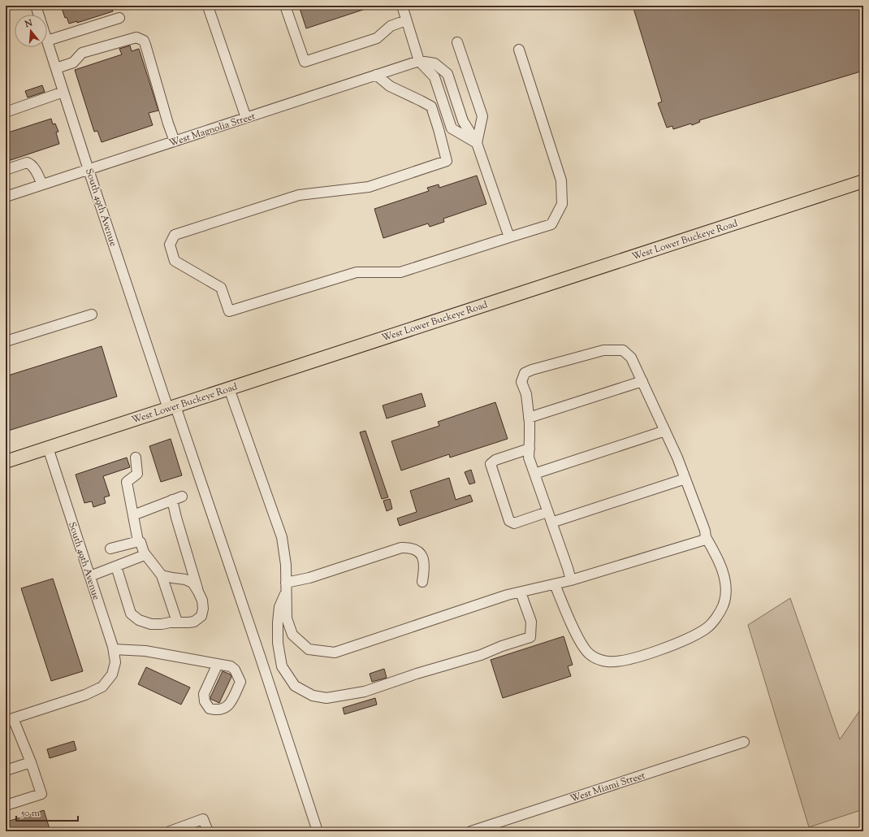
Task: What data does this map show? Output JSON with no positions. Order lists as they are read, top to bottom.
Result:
{
  "streets": {
    "main road": ["West Lower Buckeye Road"],
    "street": ["West Magnolia Street", "South 49th Avenue", "West Miami Street"]
  },
  "crossings": [
    ["West Magnolia Street", "South 49th Avenue"],
    ["South 49th Avenue", "West Lower Buckeye Road"]
  ],
  "scale_bar": "50 m",
  "north": "top"
}
